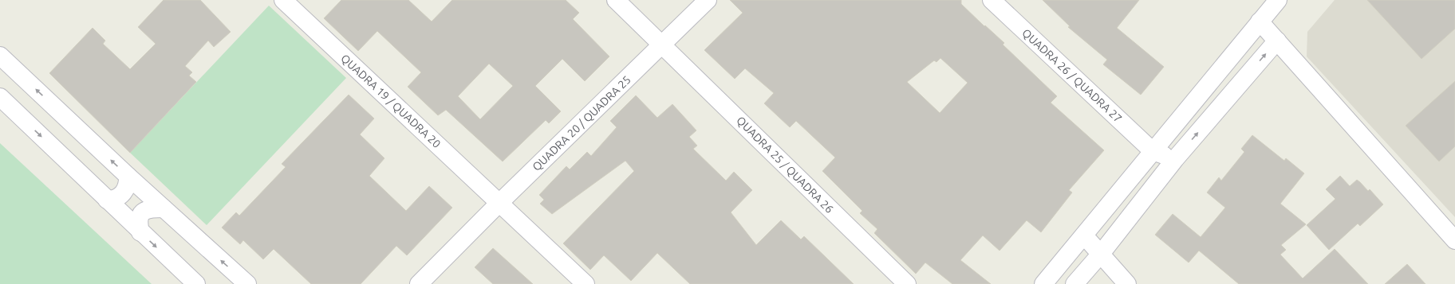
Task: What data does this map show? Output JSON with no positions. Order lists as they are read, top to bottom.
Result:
{
  "streets": {
    "street": [
      "QUADRA 26 / QUADRA 27",
      "QUADRA 19 / QUADRA 20",
      "QUADRA 20 / QUADRA 25",
      "QUADRA 25 / QUADRA 26"
    ]
  },
  "crossings": [
    ["QUADRA 19 / QUADRA 20", "QUADRA 20 / QUADRA 25"],
    ["QUADRA 20 / QUADRA 25", "QUADRA 25 / QUADRA 26"]
  ]
}
